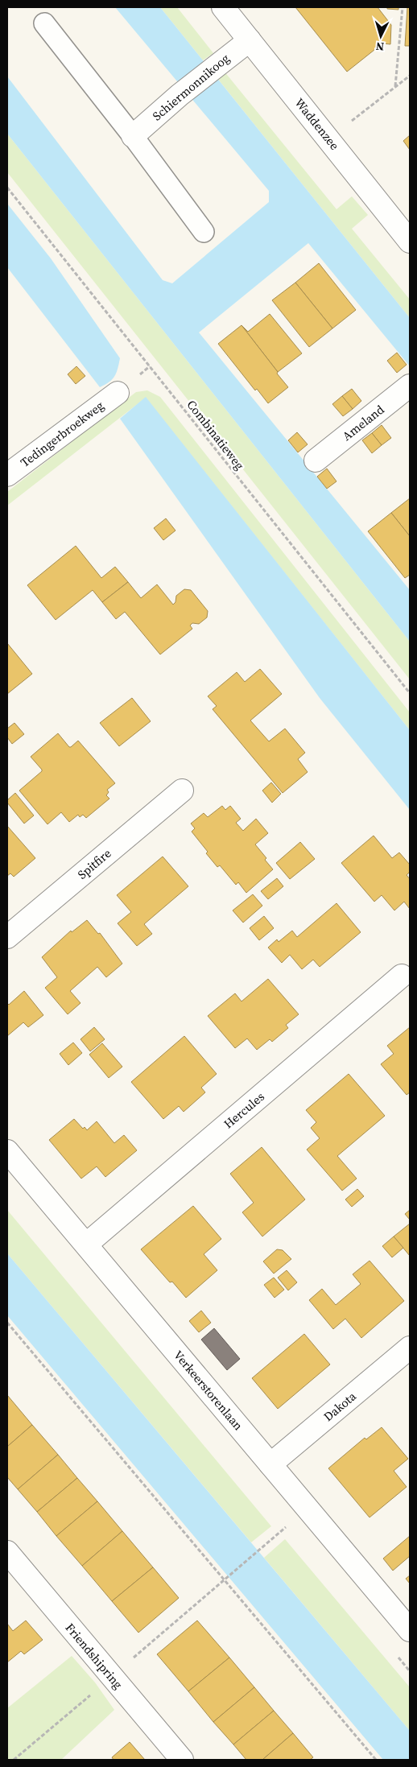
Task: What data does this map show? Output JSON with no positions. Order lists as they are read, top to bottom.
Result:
{
  "streets": {
    "street": [
      "Schiermonnikoog",
      "Waddenzee",
      "Ameland",
      "Tedingerbroekweg",
      "Spitfire",
      "Hercules",
      "Verkeerstorenlaan",
      "Dakota",
      "Friendshipring"
    ],
    "path": ["Combinatieweg"]
  },
  "crossings": [
    ["Schiermonnikoog", "Waddenzee"],
    ["Hercules", "Verkeerstorenlaan"],
    ["Verkeerstorenlaan", "Dakota"]
  ],
  "north": "bottom"
}
